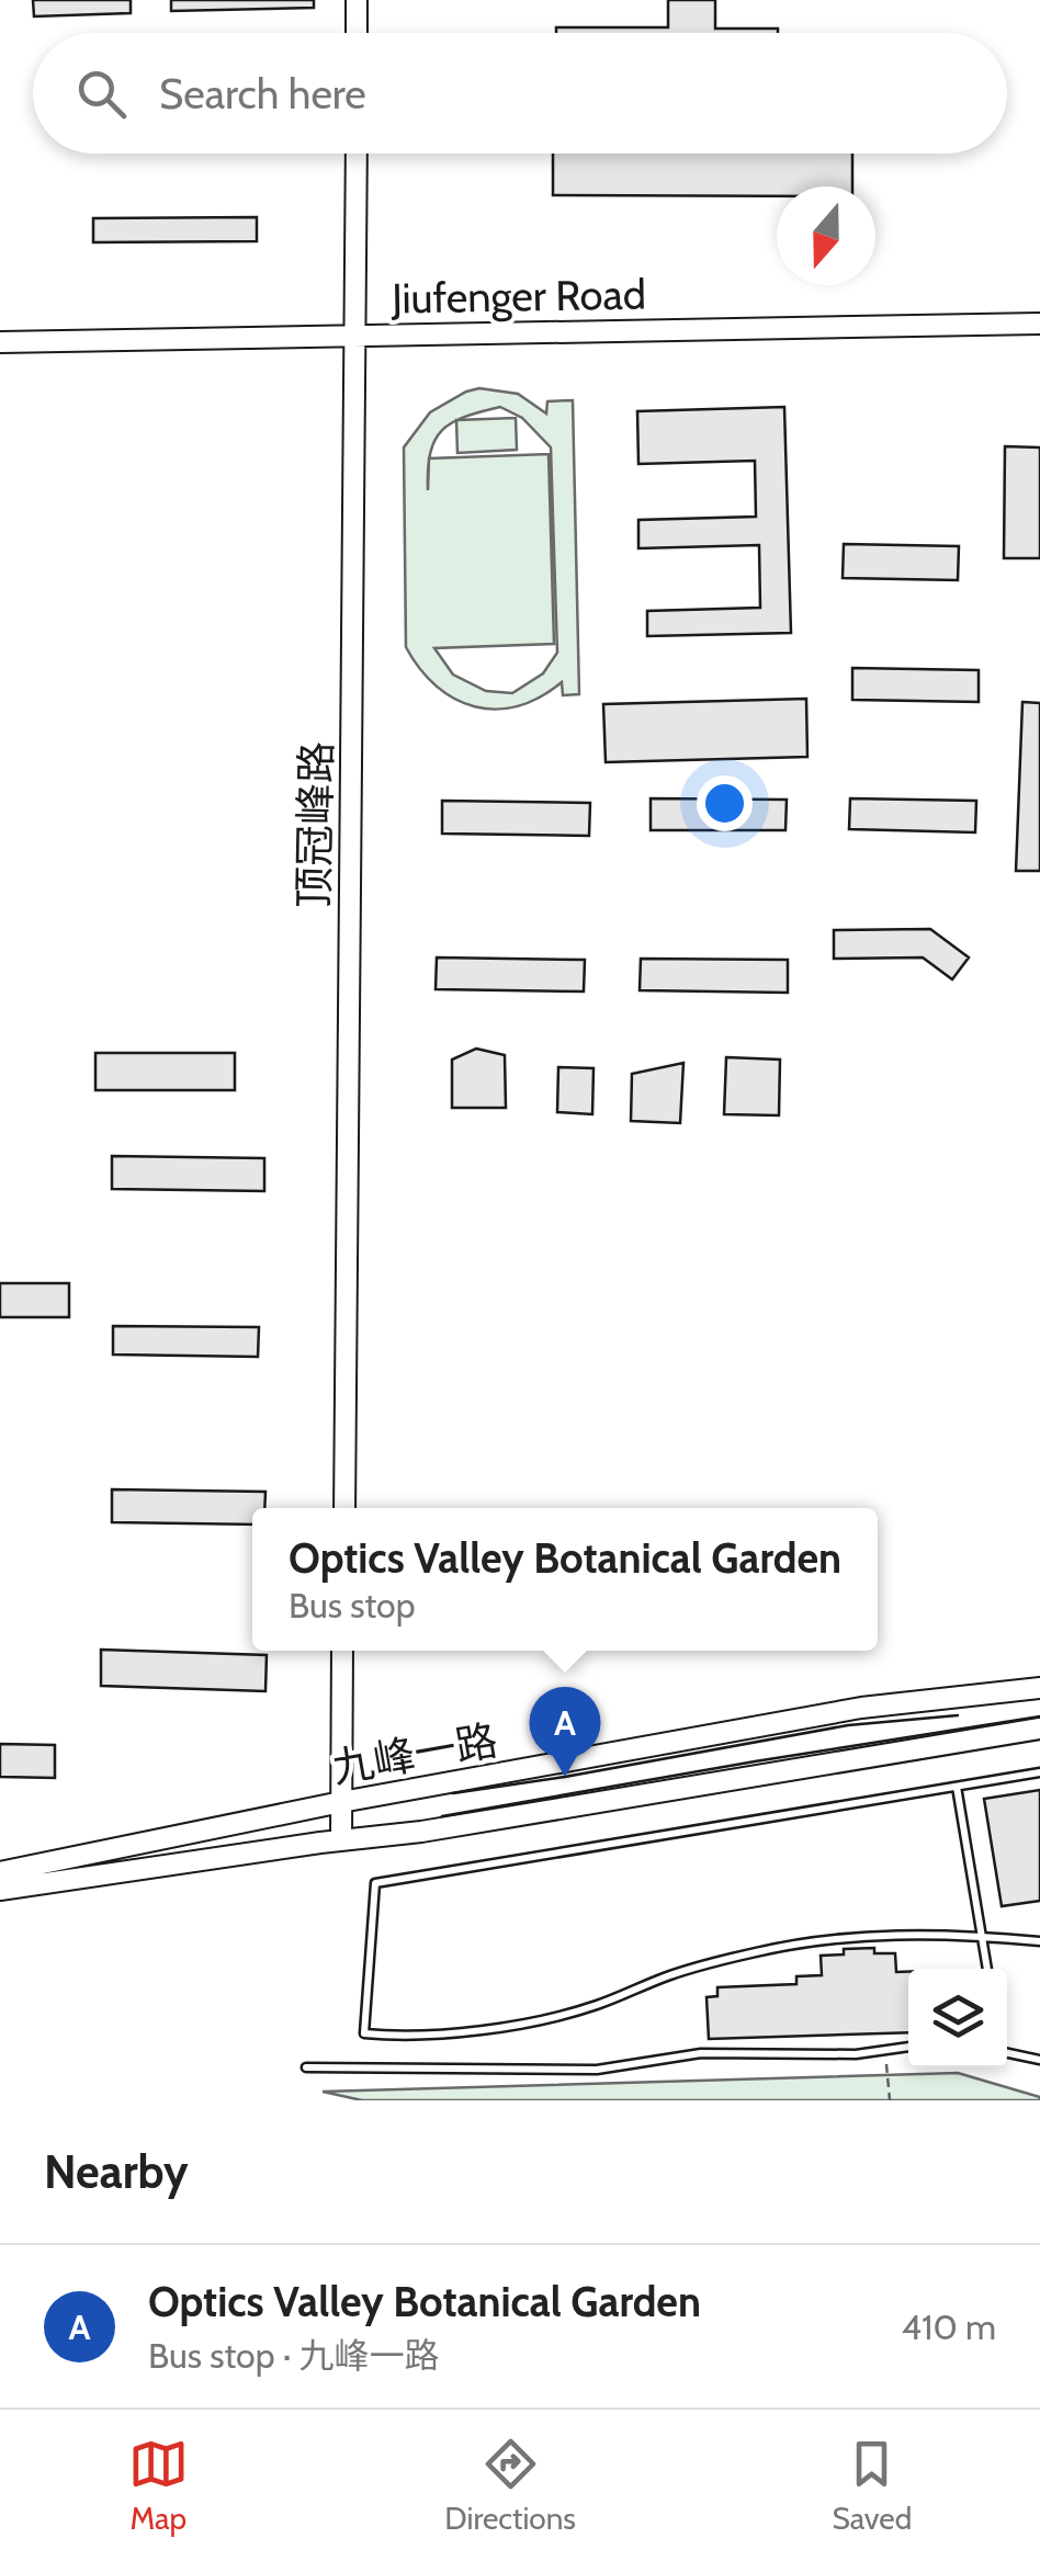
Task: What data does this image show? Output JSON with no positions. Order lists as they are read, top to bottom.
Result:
{
  "streets": {
    "street": ["Jiufenger Road", "顶冠峰路", "九峰一路"]
  },
  "crossings": [
    ["Jiufenger Road", "顶冠峰路"]
  ],
  "north": "bottom",
  "page": {
    "search": "Search here",
    "popup": ["Optics Valley Botanical Garden", "Bus stop"],
    "pins": "A",
    "heading": "Nearby",
    "list": [
      {
        "mark": "A",
        "name": "Optics Valley Botanical Garden",
        "note": "Bus stop · 九峰一路",
        "value": "410 m"
      }
    ],
    "nav": ["Map", "Directions", "Saved"]
  }
}
